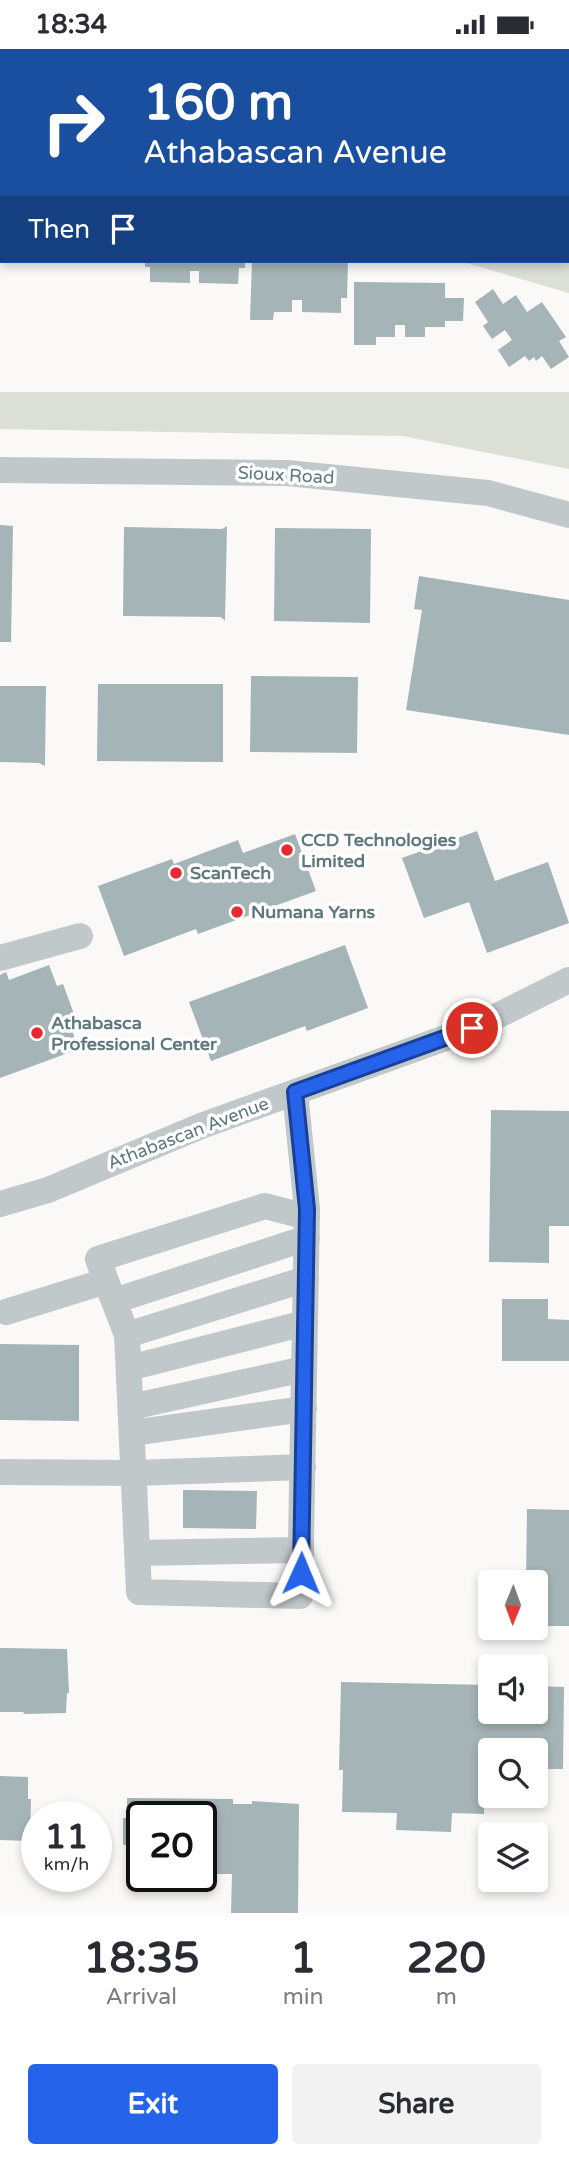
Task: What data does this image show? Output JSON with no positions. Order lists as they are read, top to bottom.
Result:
{
  "streets": {
    "street": ["Sioux Road", "Athabascan Avenue"]
  },
  "places": [
    "CCD Technologies Limited",
    "ScanTech",
    "Numana Yarns",
    "Athabasca Professional Center"
  ],
  "north": "bottom",
  "page": {
    "status": "18:34",
    "turn": ["160 m", "Athabascan Avenue"],
    "then": "Then",
    "speed": "11 km/h",
    "limit": "20",
    "eta": [
      "18:35",
      "Arrival",
      "1",
      "min",
      "220",
      "m"
    ],
    "buttons": ["Exit", "Share"]
  }
}
